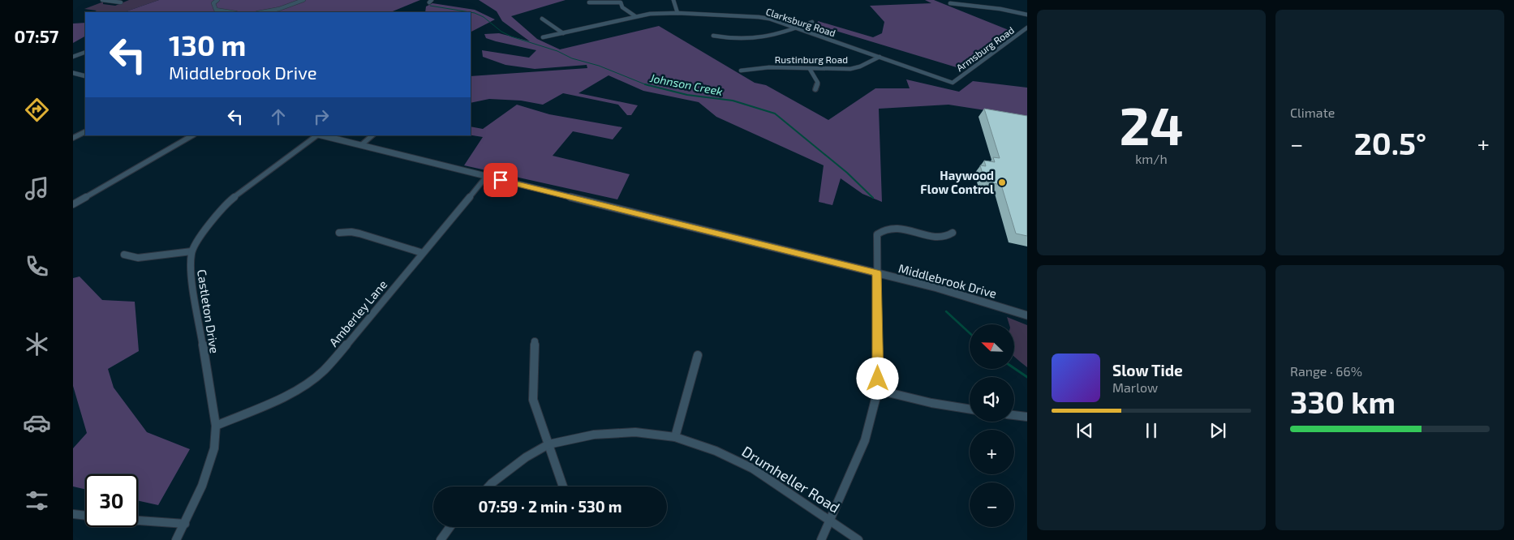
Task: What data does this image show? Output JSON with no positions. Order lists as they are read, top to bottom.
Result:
{
  "streets": {
    "street": [
      "Clarksburg Road",
      "Armsburg Road",
      "Rustinburg Road",
      "Middlebrook Drive",
      "Castleton Drive",
      "Amberley Lane",
      "Drumheller Road"
    ]
  },
  "crossings": [
    ["Clarksburg Road", "Armsburg Road"],
    ["Clarksburg Road", "Rustinburg Road"],
    ["Middlebrook Drive", "Amberley Lane"],
    ["Castleton Drive", "Amberley Lane"]
  ],
  "water": ["Johnson Creek"],
  "places": ["Haywood Flow Control"],
  "north": "top left",
  "page": {
    "tabs": "07:57",
    "tile": [
      ["24", "km/h"],
      "Climate",
      ["Range · 66%", "330 km"]
    ],
    "turn": ["130 m", "Middlebrook Drive"],
    "heat": ["−", "20.5°", "+"],
    "map_buttons": ["+", "−"],
    "song": ["Slow Tide", "Marlow"],
    "limit": "30",
    "trip": "07:59 · 2 min · 530 m"
  }
}
